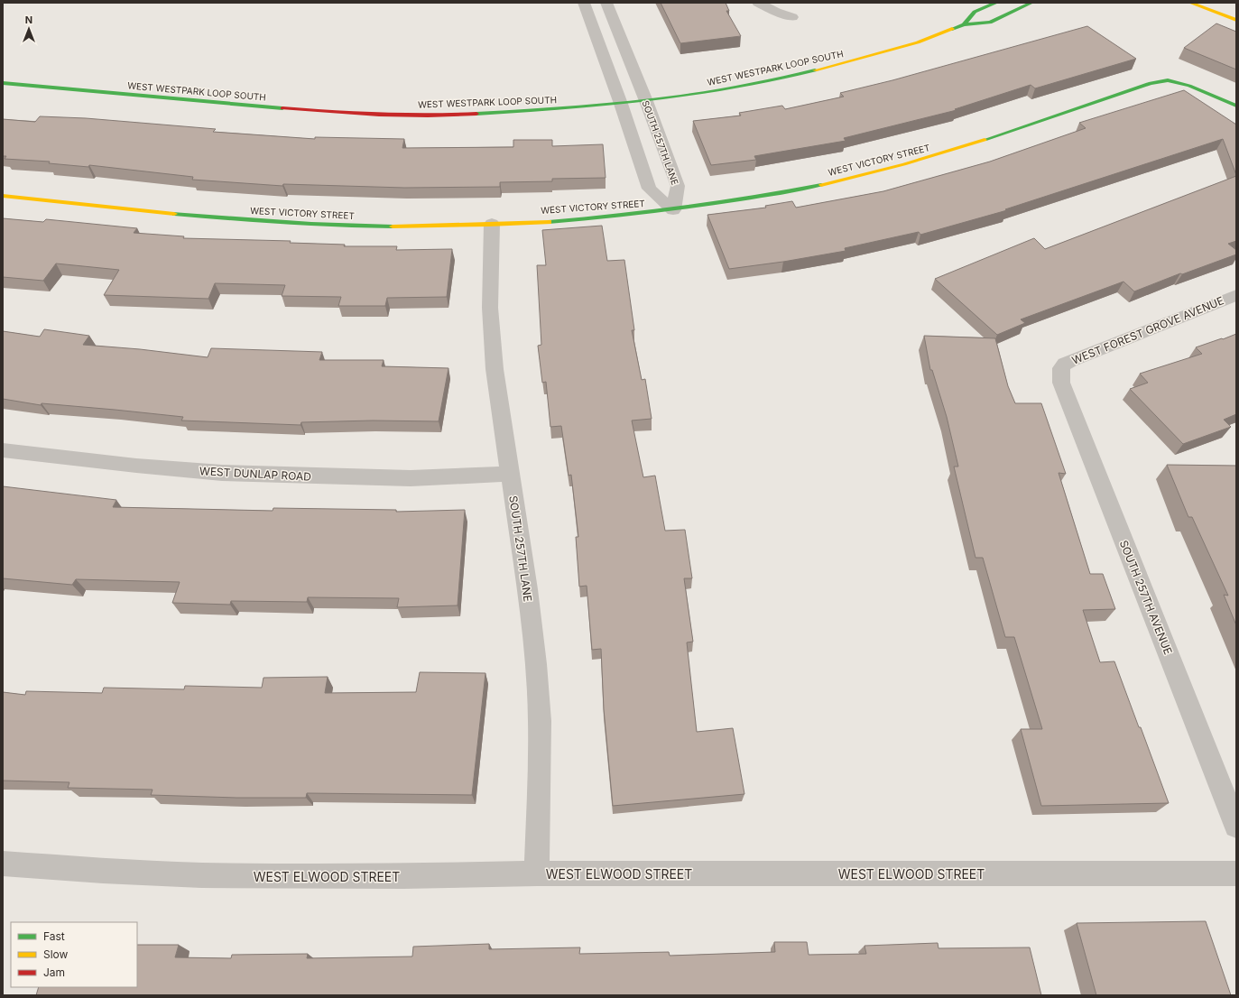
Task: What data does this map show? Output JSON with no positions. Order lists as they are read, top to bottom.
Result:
{
  "streets": {
    "street": [
      "WEST WESTPARK LOOP SOUTH",
      "SOUTH 257TH LANE",
      "WEST VICTORY STREET",
      "WEST FOREST GROVE AVENUE",
      "WEST DUNLAP ROAD",
      "SOUTH 257TH AVENUE",
      "WEST ELWOOD STREET"
    ]
  },
  "crossings": [
    ["WEST WESTPARK LOOP SOUTH", "SOUTH 257TH LANE"],
    ["SOUTH 257TH LANE", "WEST VICTORY STREET"],
    ["SOUTH 257TH LANE", "WEST DUNLAP ROAD"],
    ["SOUTH 257TH LANE", "WEST ELWOOD STREET"],
    ["WEST FOREST GROVE AVENUE", "SOUTH 257TH AVENUE"]
  ],
  "legend": ["Fast", "Slow", "Jam"],
  "north": "top"
}
